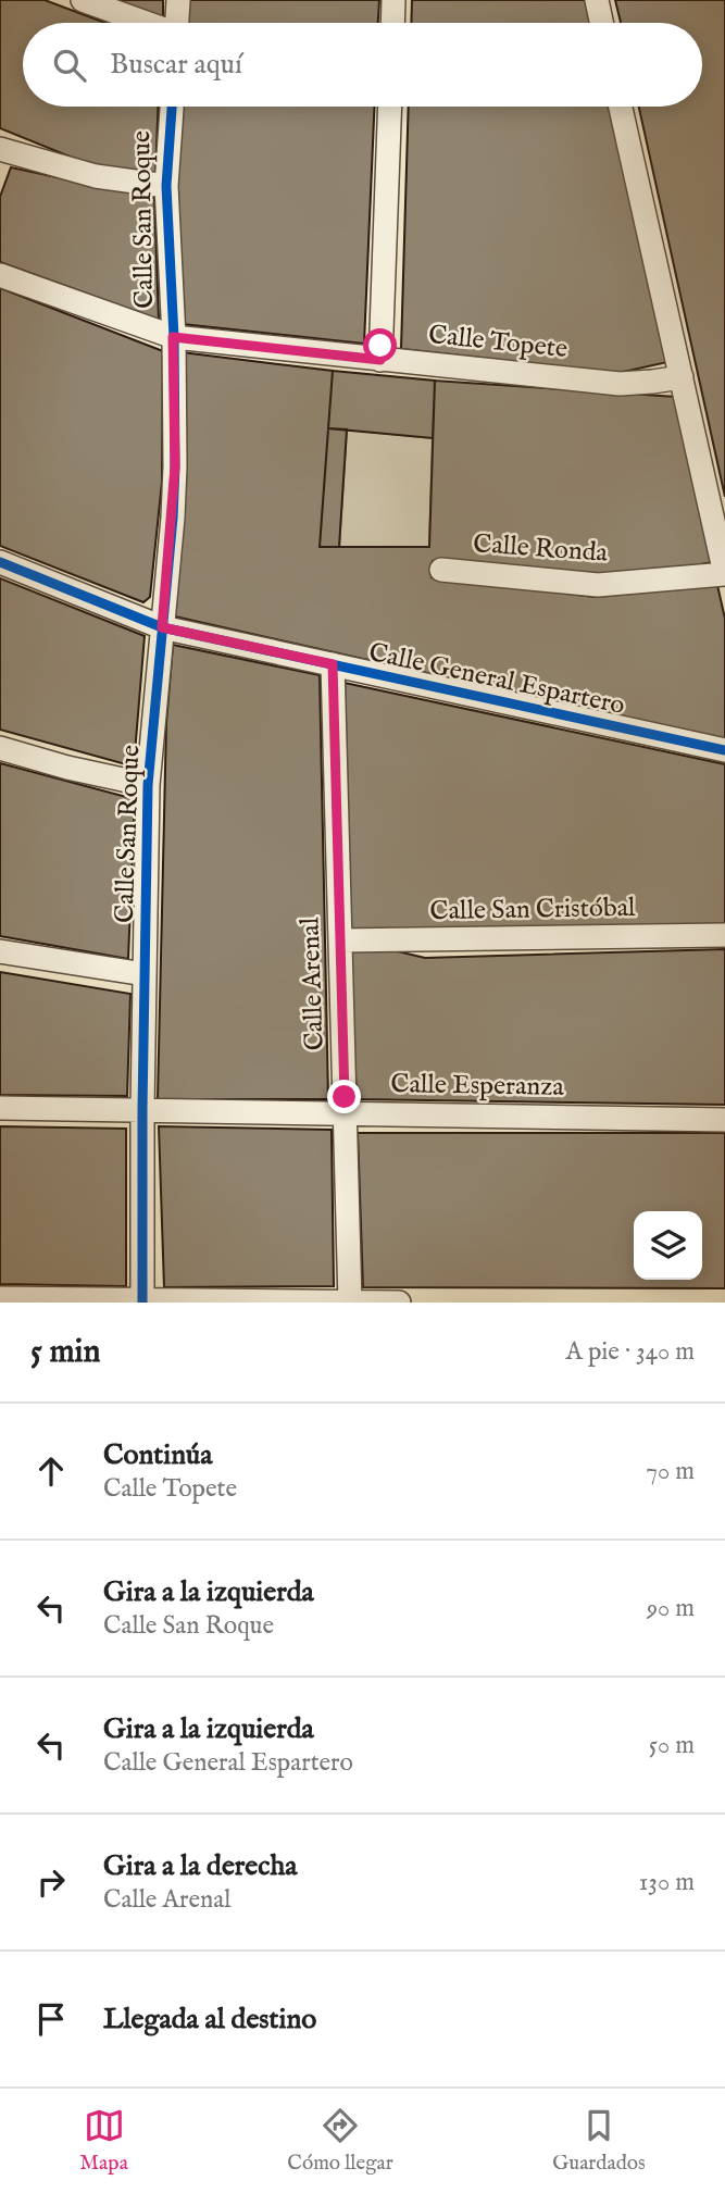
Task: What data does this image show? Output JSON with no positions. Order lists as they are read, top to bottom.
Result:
{
  "streets": {
    "street": [
      "Calle San Roque",
      "Calle Topete",
      "Calle Ronda",
      "Calle General Espartero",
      "Calle San Cristóbal",
      "Calle Arenal",
      "Calle Esperanza"
    ]
  },
  "crossings": [
    ["Calle San Roque", "Calle Topete"],
    ["Calle San Roque", "Calle General Espartero"],
    ["Calle San Roque", "Calle Esperanza"],
    ["Calle General Espartero", "Calle Arenal"],
    ["Calle San Cristóbal", "Calle Arenal"],
    ["Calle Arenal", "Calle Esperanza"]
  ],
  "page": {
    "search": "Buscar aquí",
    "heading": ["5 min", "A pie · 340 m"],
    "list": [
      ["Continúa", "Calle Topete", "70 m"],
      ["Gira a la izquierda", "Calle San Roque", "90 m"],
      ["Gira a la izquierda", "Calle General Espartero", "50 m"],
      ["Gira a la derecha", "Calle Arenal", "130 m"],
      "Llegada al destino"
    ],
    "nav": ["Mapa", "Cómo llegar", "Guardados"]
  }
}
